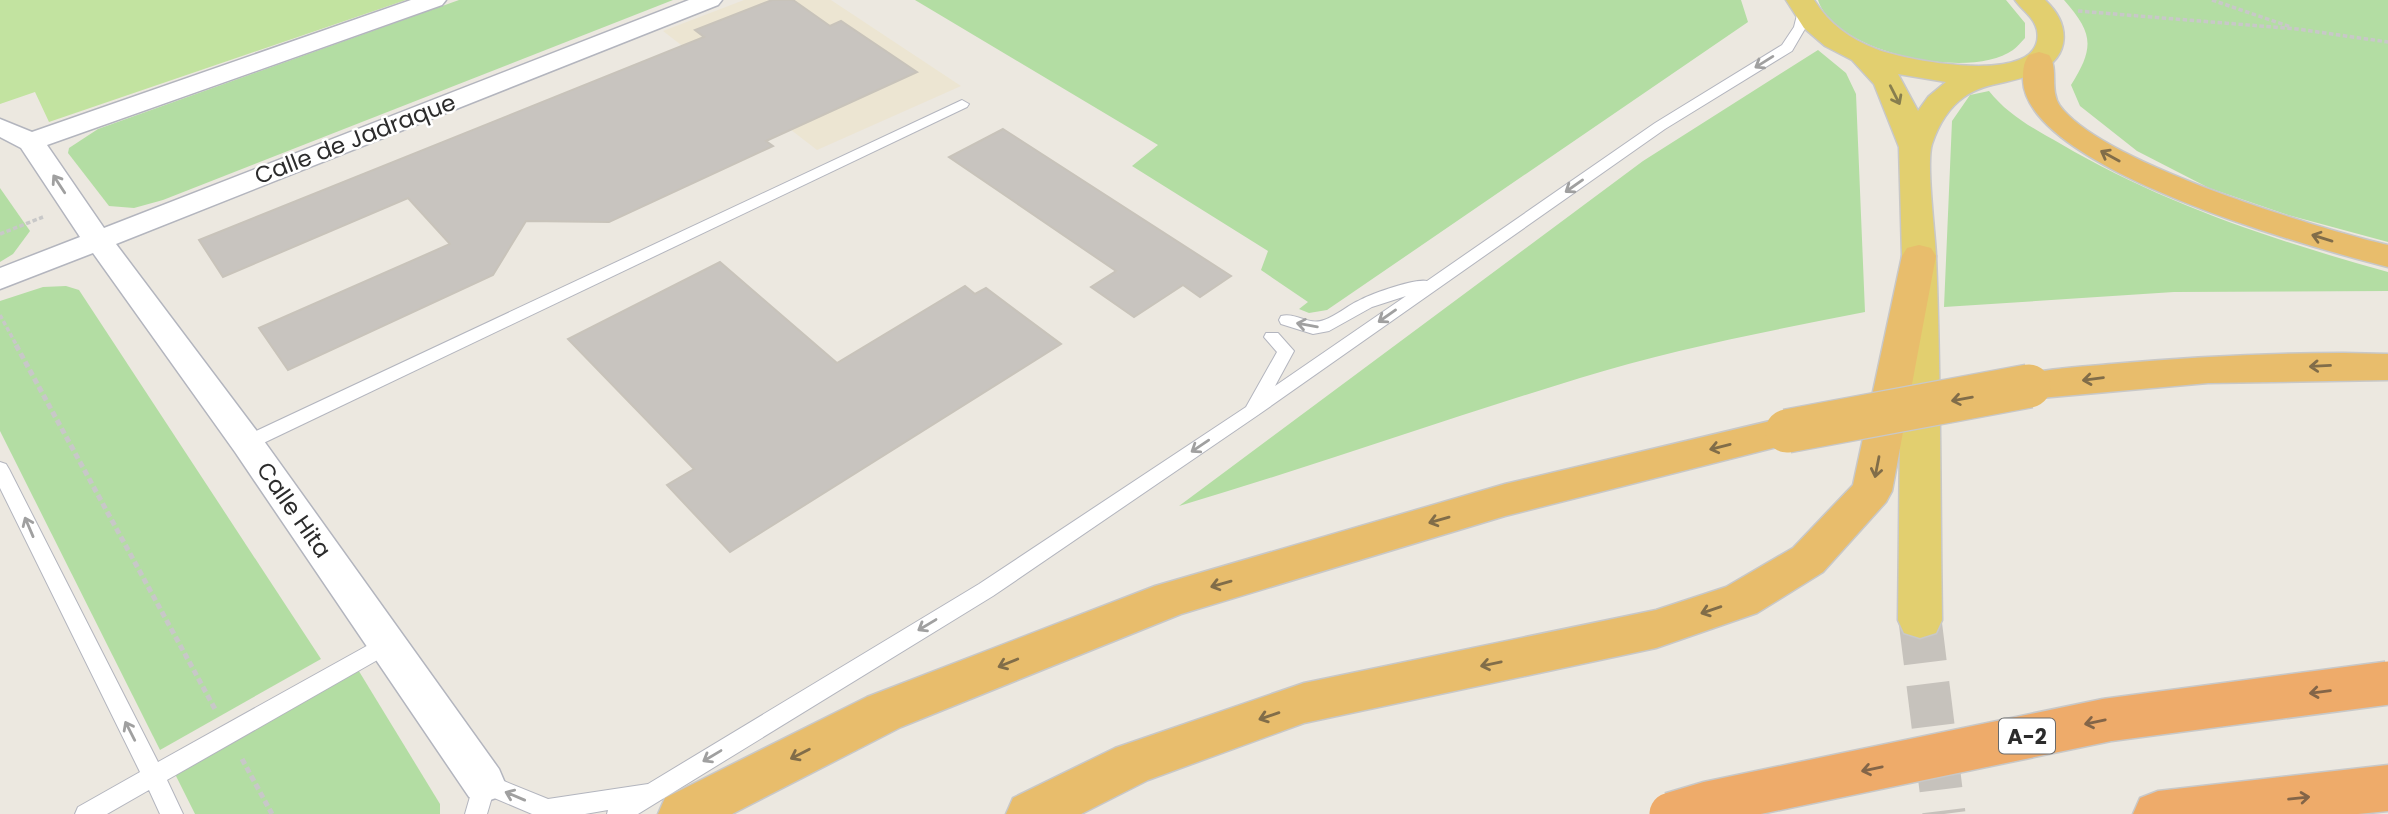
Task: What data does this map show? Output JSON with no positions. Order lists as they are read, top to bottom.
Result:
{
  "streets": {
    "highway": ["A-2"],
    "street": ["Calle de Jadraque", "Calle Hita"]
  },
  "crossings": [
    ["Calle de Jadraque", "Calle Hita"]
  ]
}
